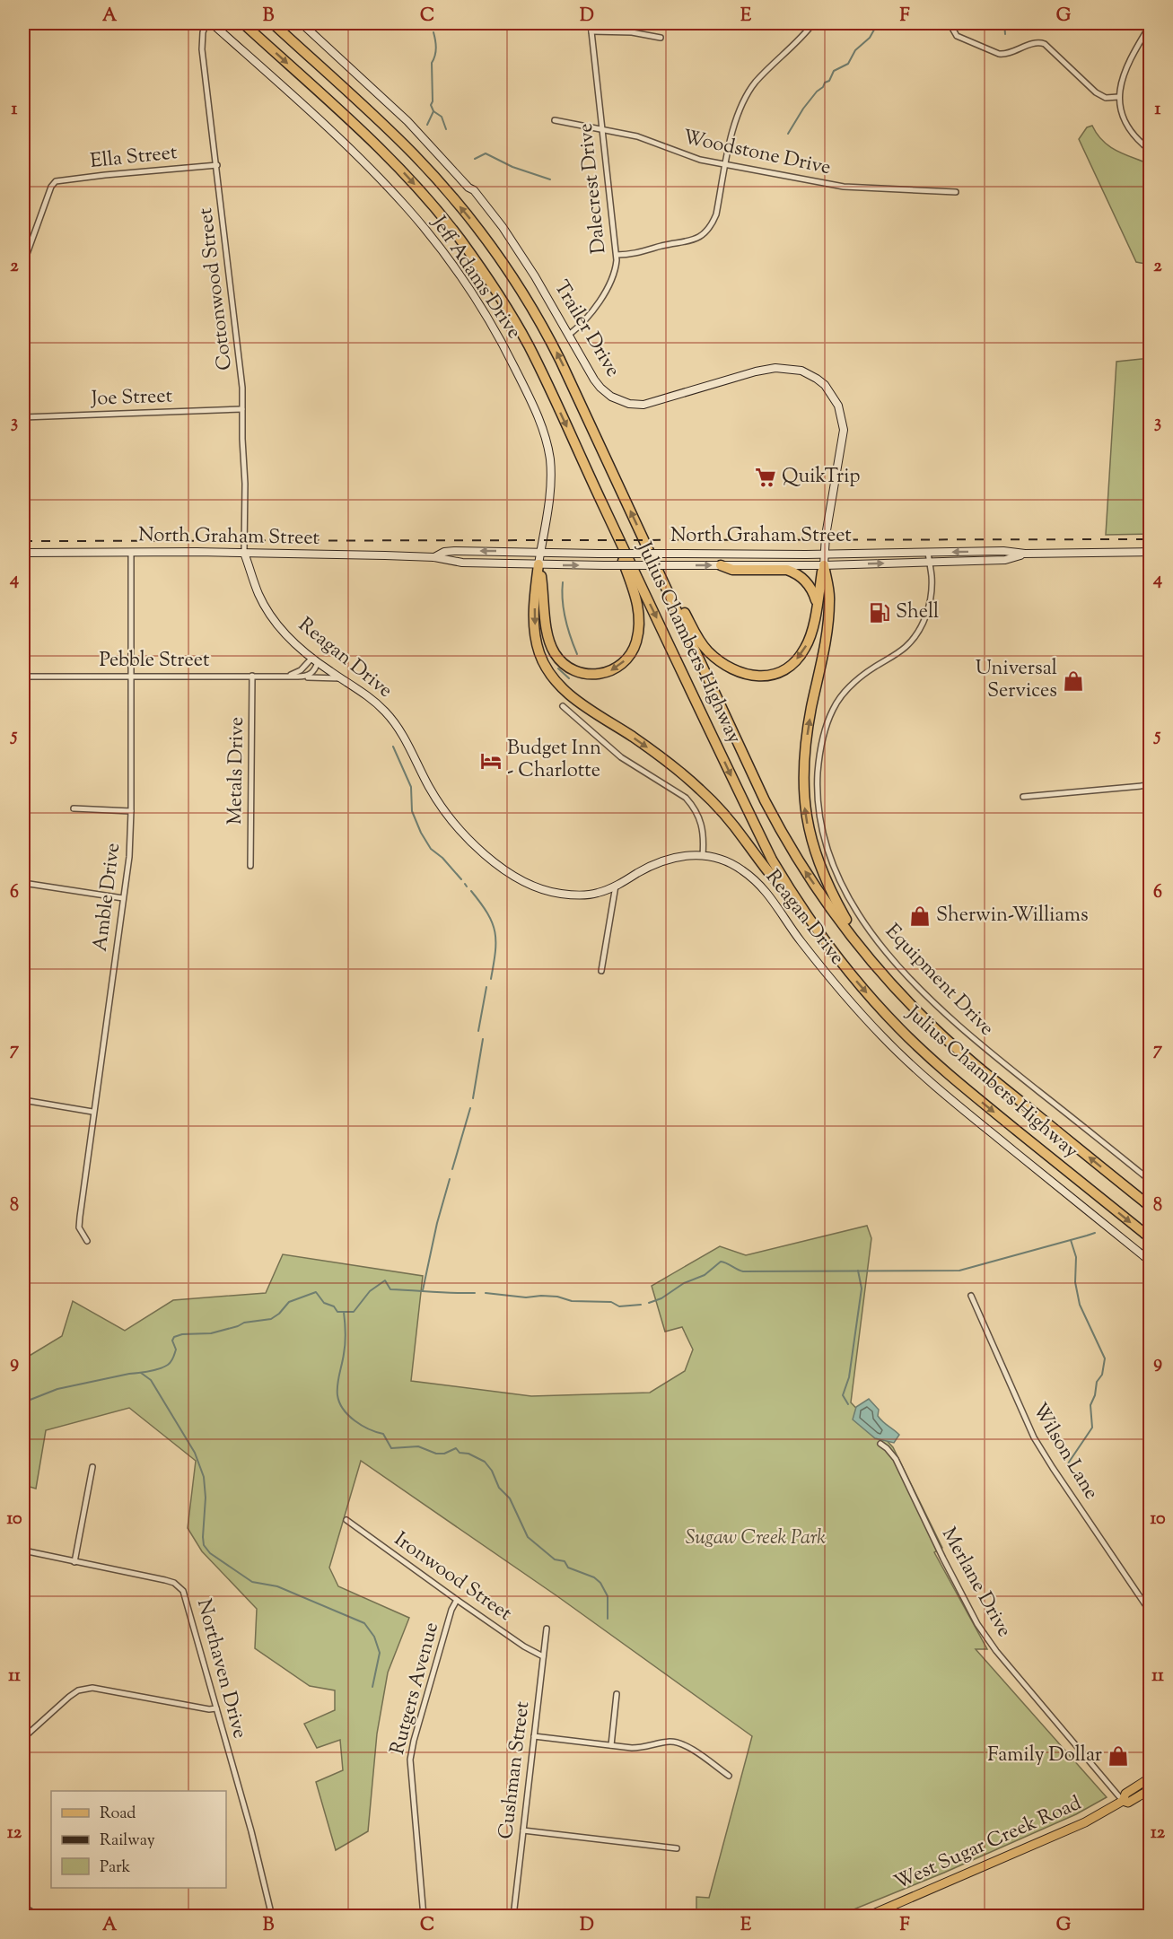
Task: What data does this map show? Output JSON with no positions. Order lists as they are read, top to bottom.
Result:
{
  "streets": {
    "highway": ["Julius Chambers Highway"],
    "main road": ["West Sugar Creek Road"],
    "street": [
      "Woodstone Drive",
      "Ella Street",
      "Dalecrest Drive",
      "Jeff Adams Drive",
      "Cottonwood Street",
      "Trailer Drive",
      "Joe Street",
      "North Graham Street",
      "Reagan Drive",
      "Pebble Street",
      "Metals Drive",
      "Amble Drive",
      "Equipment Drive",
      "Wilson Lane",
      "Ironwood Street",
      "Merlane Drive",
      "Northaven Drive",
      "Rutgers Avenue",
      "Cushman Street"
    ]
  },
  "crossings": [
    ["Woodstone Drive", "Dalecrest Drive"],
    ["Ella Street", "Cottonwood Street"],
    ["Dalecrest Drive", "Trailer Drive"],
    ["Jeff Adams Drive", "North Graham Street"],
    ["Cottonwood Street", "Joe Street"],
    ["Cottonwood Street", "North Graham Street"],
    ["Cottonwood Street", "Reagan Drive"],
    ["Trailer Drive", "North Graham Street"],
    ["North Graham Street", "Reagan Drive"],
    ["North Graham Street", "Amble Drive"],
    ["North Graham Street", "Equipment Drive"],
    ["Reagan Drive", "Pebble Street"],
    ["Pebble Street", "Metals Drive"],
    ["Pebble Street", "Amble Drive"],
    ["Ironwood Street", "Rutgers Avenue"],
    ["Ironwood Street", "Cushman Street"],
    ["Merlane Drive", "West Sugar Creek Road"]
  ],
  "parks": ["Sugaw Creek Park"],
  "places": {
    "supermarket": ["QuikTrip"],
    "fuel station": ["Shell"],
    "shop": ["Universal Services", "Sherwin-Williams", "Family Dollar"],
    "hotel": ["Budget Inn - Charlotte"]
  },
  "legend": ["Road", "Railway", "Park"],
  "grid": {
    "columns": [
      "A",
      "B",
      "C",
      "D",
      "E",
      "F",
      "G"
    ],
    "rows": [
      "1",
      "2",
      "3",
      "4",
      "5",
      "6",
      "7",
      "8",
      "9",
      "10",
      "11",
      "12"
    ]
  }
}
